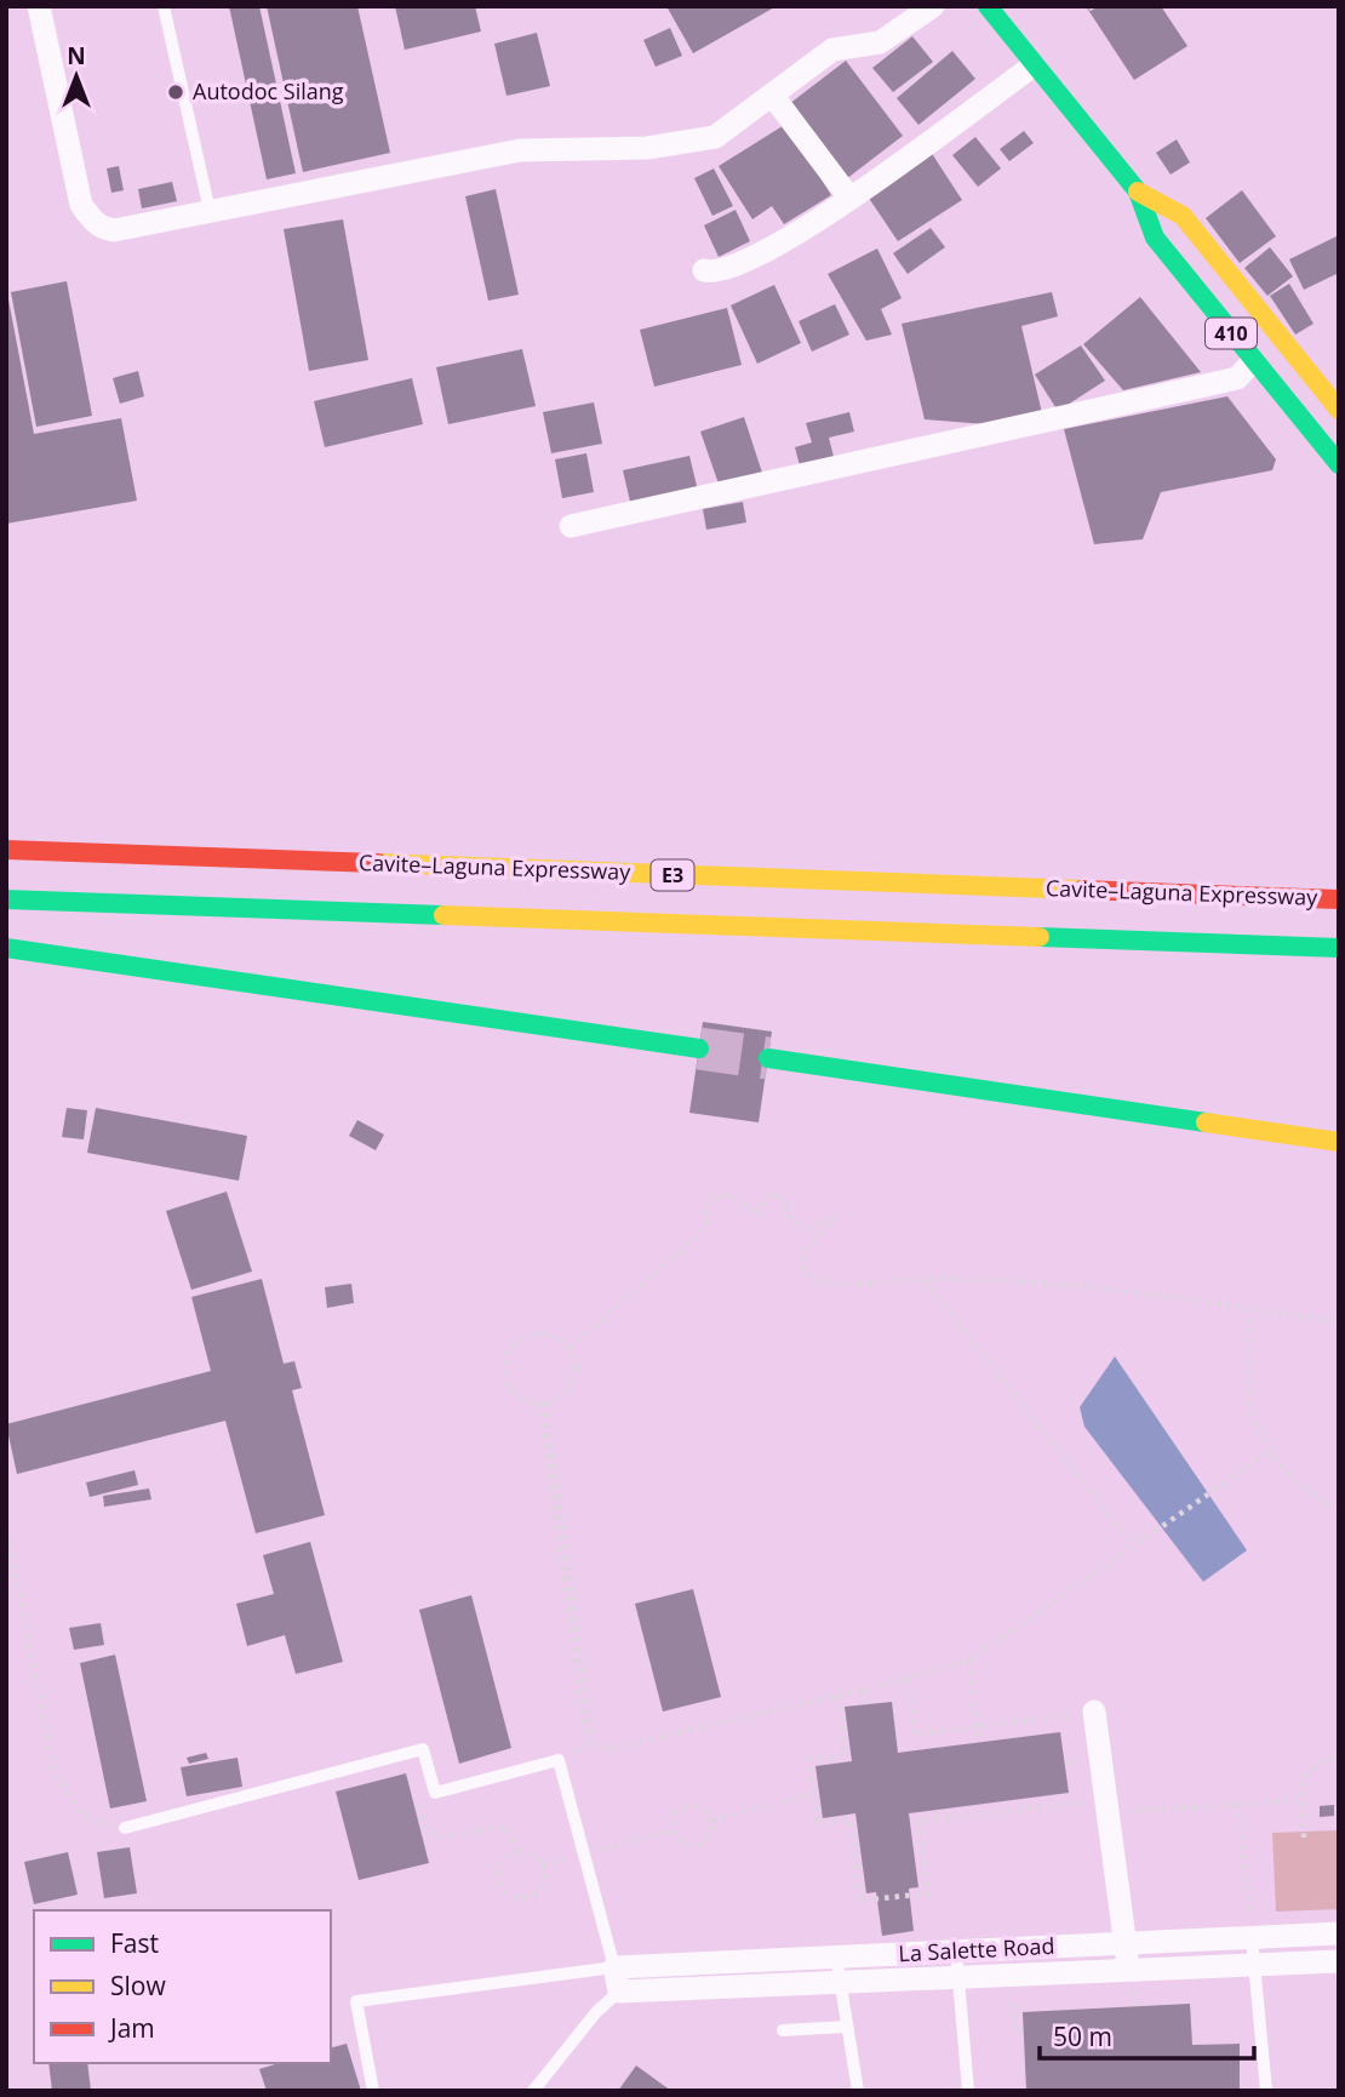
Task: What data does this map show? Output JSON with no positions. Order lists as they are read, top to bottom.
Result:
{
  "streets": {
    "main road": ["410", "Cavite–Laguna Expressway", "E3"],
    "street": ["La Salette Road"]
  },
  "places": ["Autodoc Silang"],
  "legend": ["Fast", "Slow", "Jam"],
  "scale_bar": "50 m",
  "north": "top"
}
